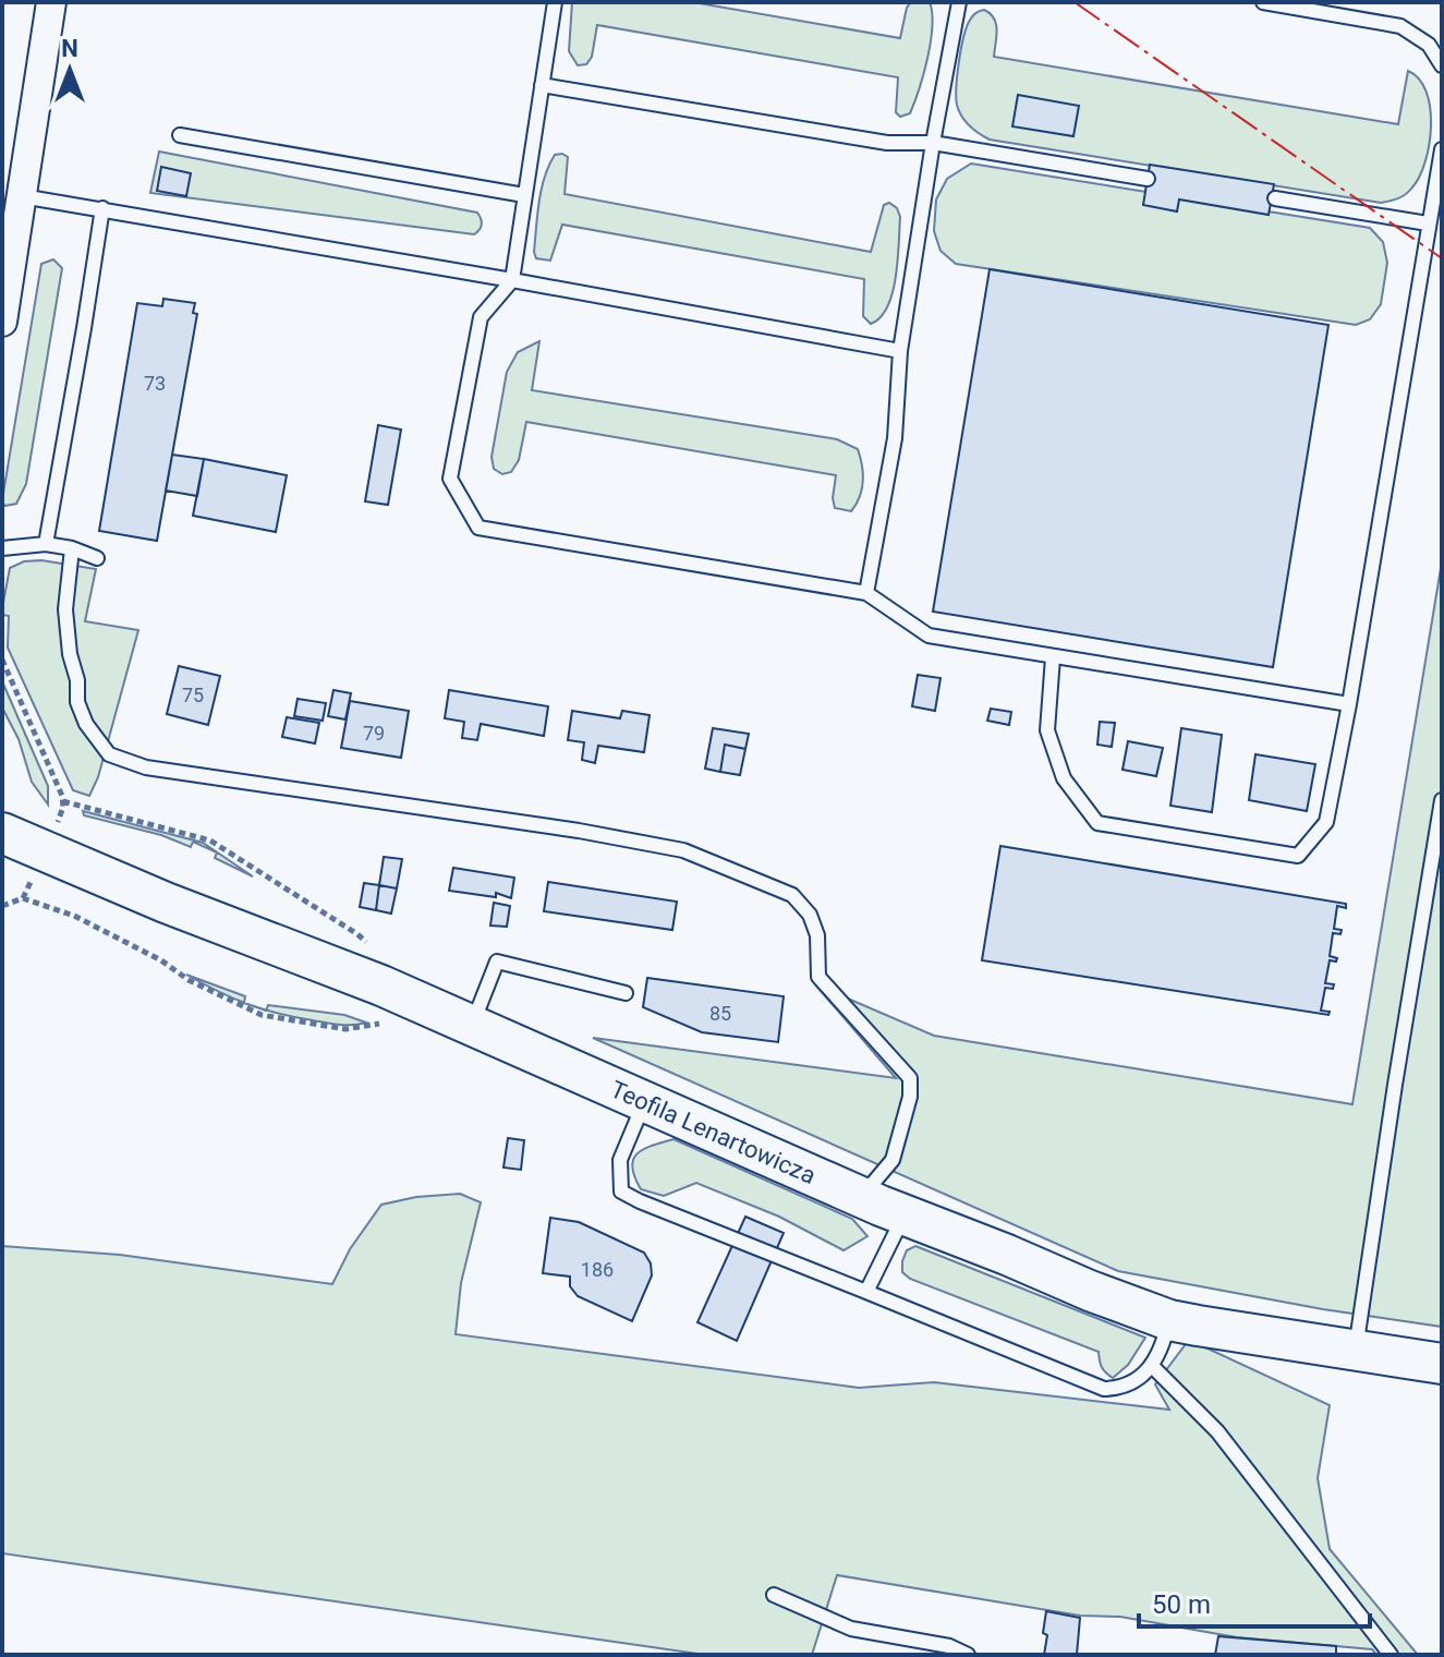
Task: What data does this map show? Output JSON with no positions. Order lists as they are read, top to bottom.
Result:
{
  "streets": {
    "street": ["Teofila Lenartowicza"]
  },
  "house_numbers": [
    "73",
    "75",
    "79",
    "85",
    "186"
  ],
  "scale_bar": "50 m",
  "north": "top"
}
